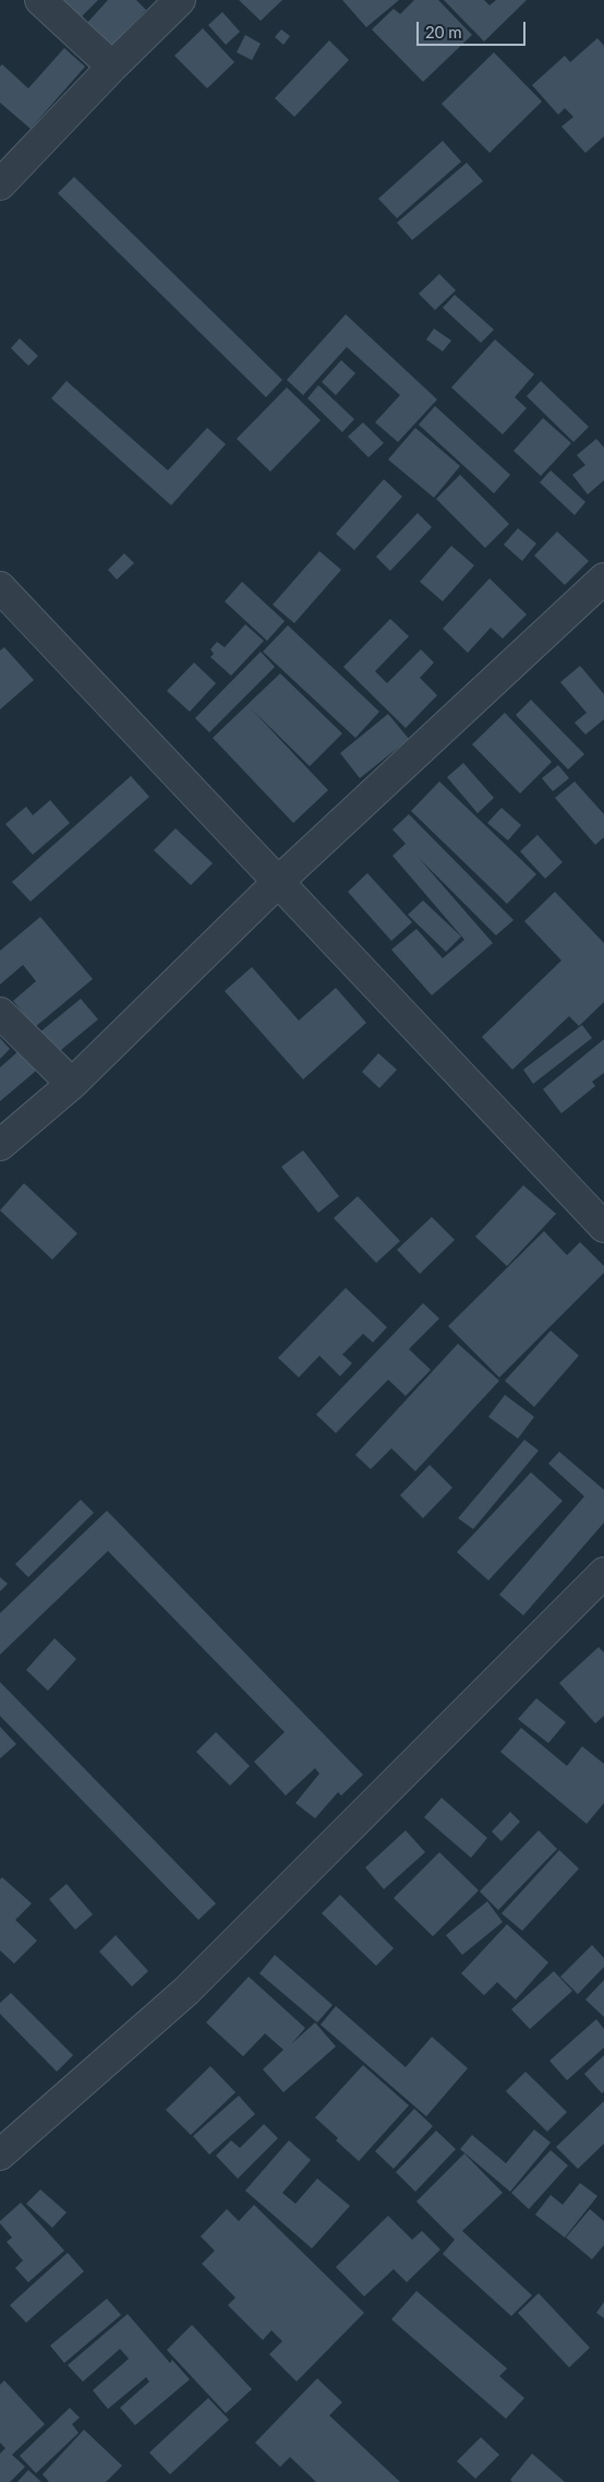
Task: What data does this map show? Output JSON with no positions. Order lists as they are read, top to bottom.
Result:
{
  "scale_bar": "20 m"
}
